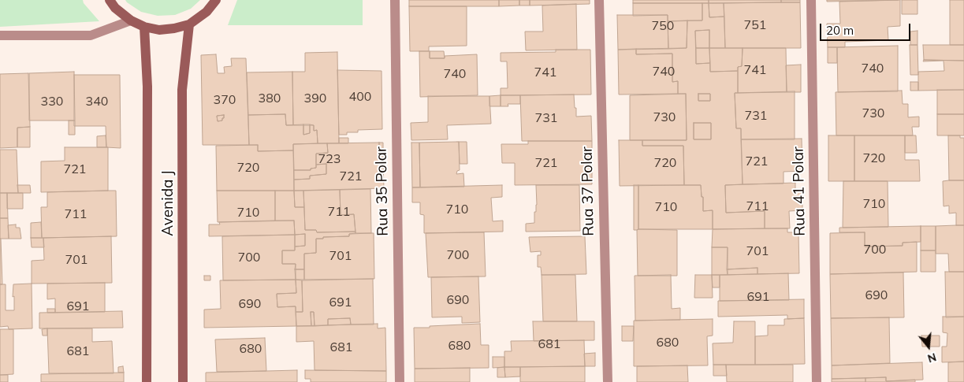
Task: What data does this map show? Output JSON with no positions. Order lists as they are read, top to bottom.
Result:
{
  "streets": {
    "street": [
      "Rua 35 Polar",
      "Rua 37 Polar",
      "Rua 41 Polar",
      "Avenida J"
    ]
  },
  "house_numbers": [
    "751",
    "750",
    "740",
    "741",
    "740",
    "741",
    "740",
    "400",
    "380",
    "390",
    "370",
    "330",
    "340",
    "730",
    "731",
    "730",
    "731",
    "720",
    "723",
    "721",
    "721",
    "720",
    "720",
    "721",
    "721",
    "710",
    "711",
    "710",
    "710",
    "711",
    "710",
    "711",
    "700",
    "701",
    "700",
    "701",
    "700",
    "701",
    "690",
    "691",
    "690",
    "691",
    "690",
    "691",
    "680",
    "681",
    "680",
    "681",
    "680",
    "681"
  ],
  "scale_bar": "20 m",
  "north": "bottom"
}
